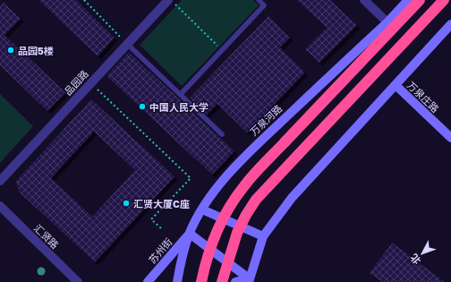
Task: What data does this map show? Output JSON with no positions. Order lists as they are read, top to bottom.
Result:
{
  "streets": {
    "street": [
      "品园路",
      "万泉庄路",
      "万泉河路",
      "汇贤路",
      "苏州街"
    ]
  },
  "crossings": [
    ["万泉河路", "苏州街"]
  ],
  "places": ["品园5楼", "中国人民大学", "汇贤大厦C座"],
  "north": "bottom left"
}
